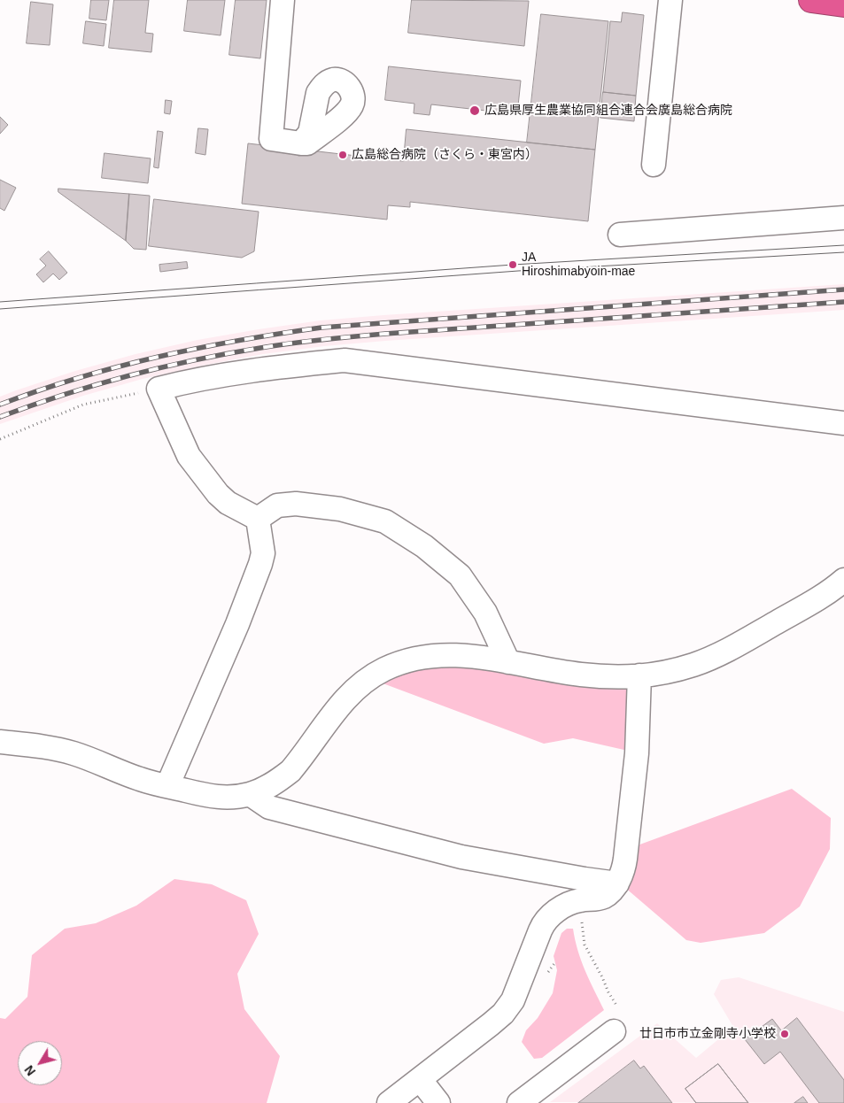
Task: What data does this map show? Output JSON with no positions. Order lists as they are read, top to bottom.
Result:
{
  "places": [
    "広島県厚生農業協同組合連合会廣島総合病院",
    "広島総合病院（さくら・東宮内）",
    "JA Hiroshimabyoin-mae",
    "廿日市市立金剛寺小学校"
  ],
  "north": "bottom left"
}
